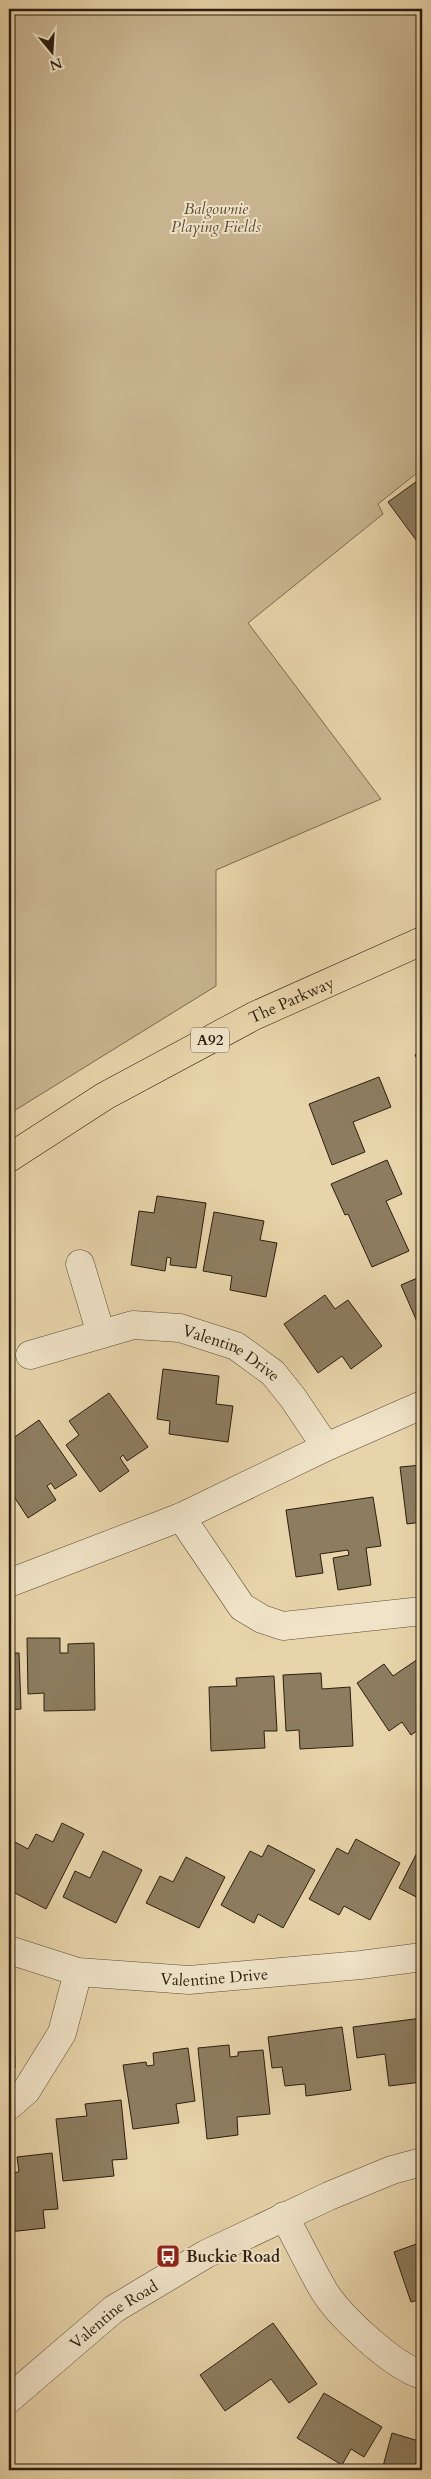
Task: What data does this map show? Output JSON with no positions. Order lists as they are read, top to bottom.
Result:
{
  "streets": {
    "main road": ["The Parkway", "A92"],
    "street": ["Valentine Drive", "Valentine Road"]
  },
  "parks": ["Balgownie Playing Fields"],
  "places": {
    "bus stop": ["Buckie Road"]
  },
  "north": "bottom"
}
